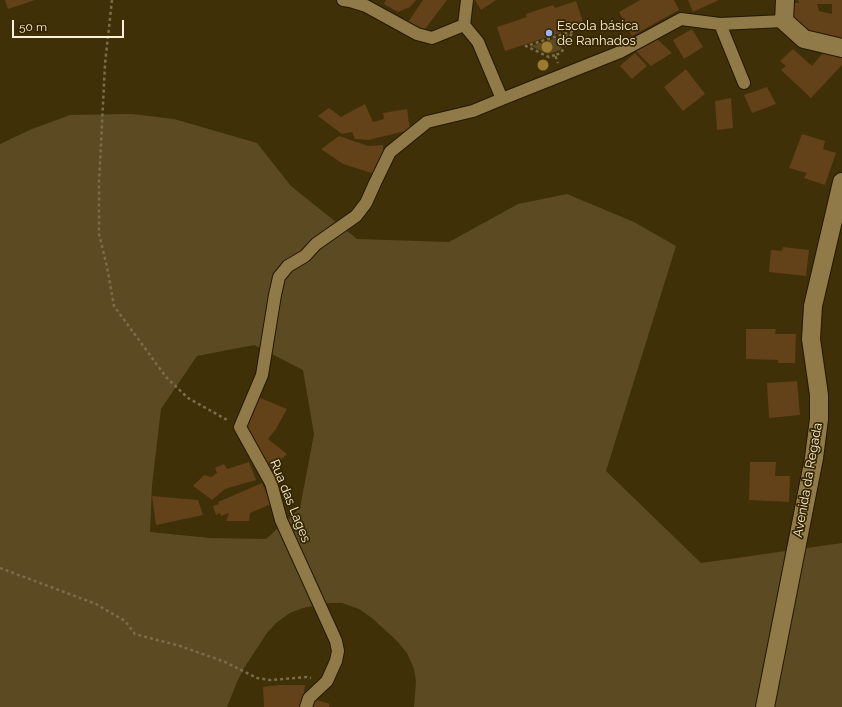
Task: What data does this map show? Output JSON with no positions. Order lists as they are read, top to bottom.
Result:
{
  "streets": {
    "street": ["Avenida da Regada", "Rua das Lages"]
  },
  "places": ["Escola básica de Ranhados"],
  "scale_bar": "50 m"
}
